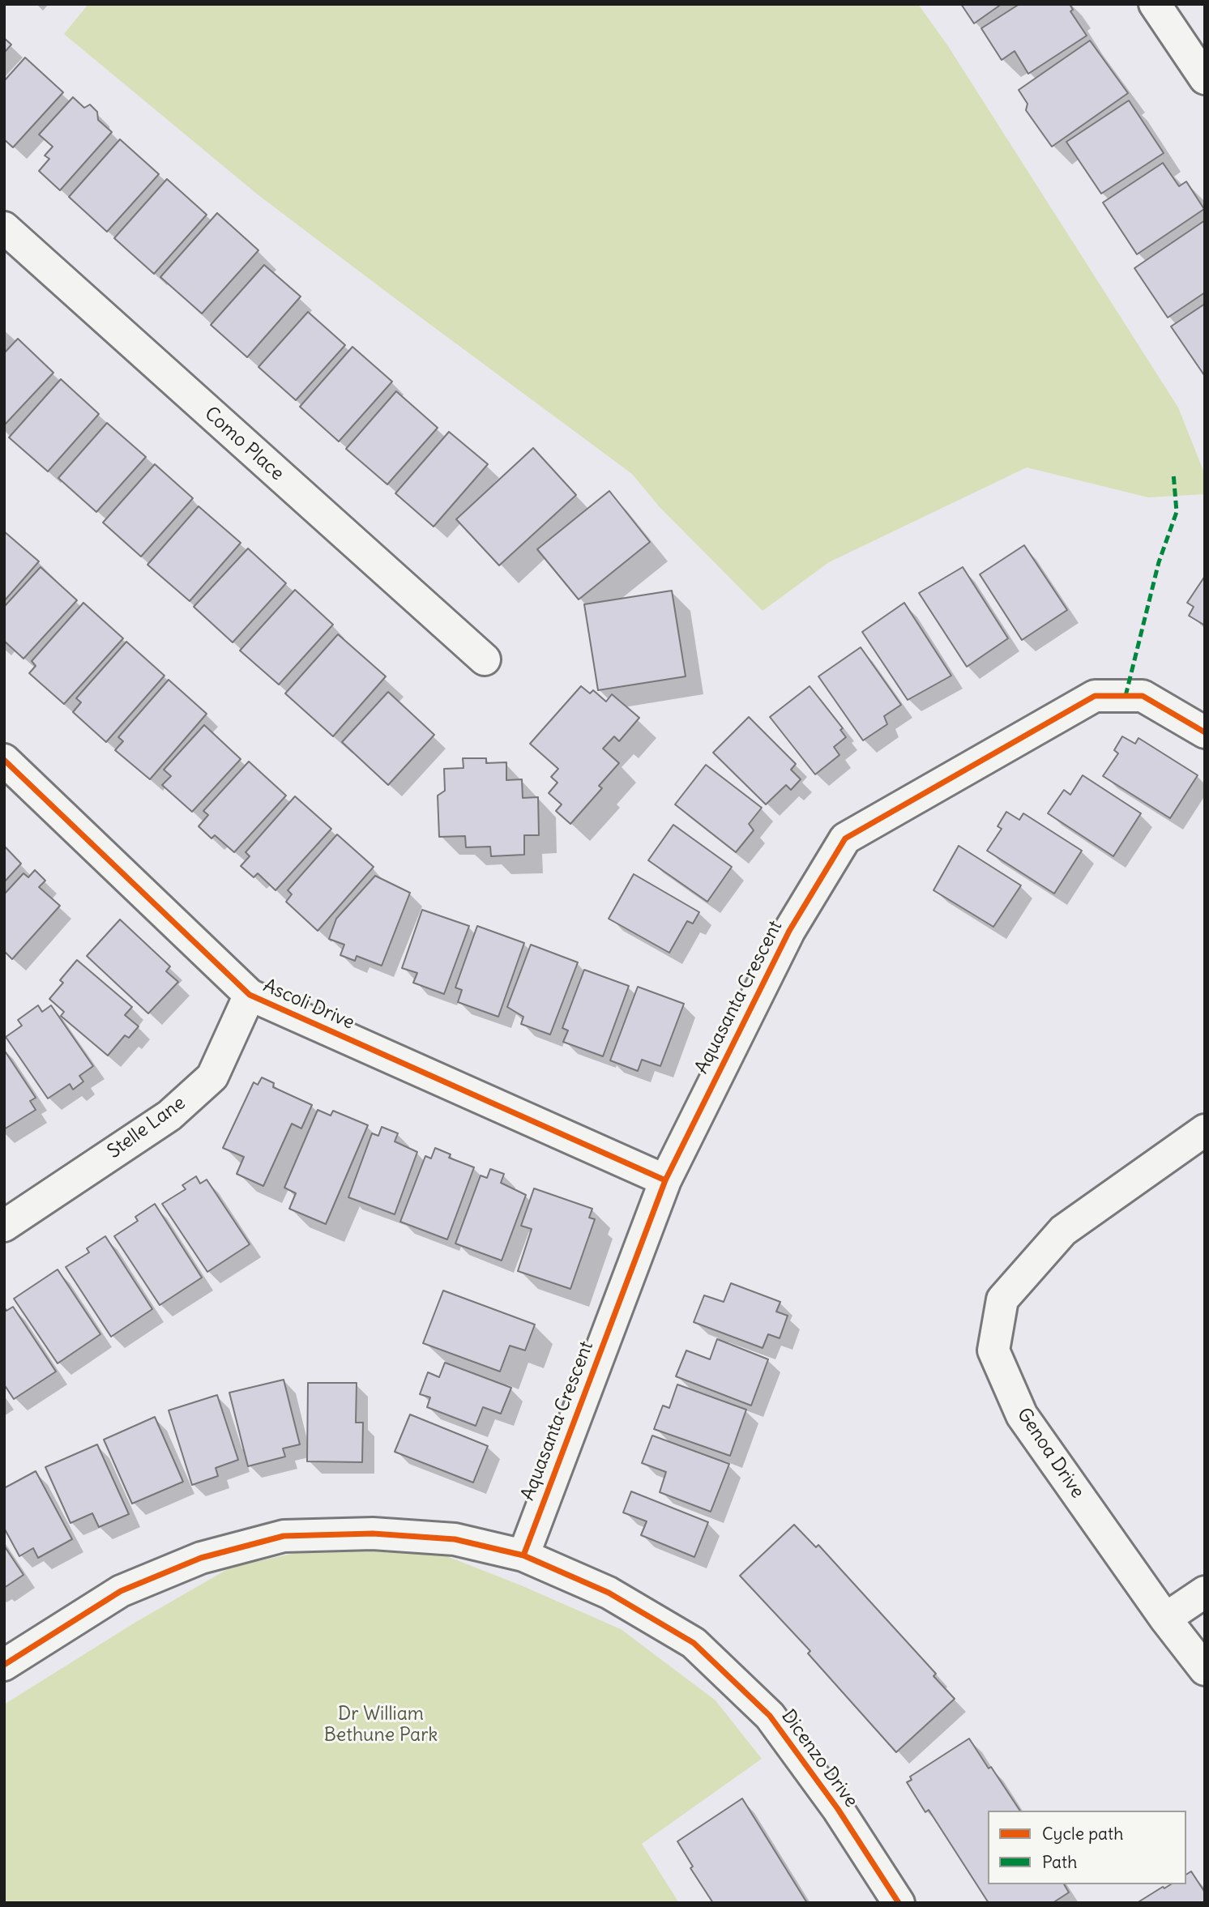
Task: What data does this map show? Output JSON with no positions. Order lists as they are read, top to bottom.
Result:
{
  "streets": {
    "street": [
      "Como Place",
      "Aquasanta Crescent",
      "Ascoli Drive",
      "Stelle Lane",
      "Genoa Drive",
      "Dicenzo Drive"
    ]
  },
  "crossings": [
    ["Aquasanta Crescent", "Ascoli Drive"],
    ["Aquasanta Crescent", "Dicenzo Drive"],
    ["Ascoli Drive", "Stelle Lane"]
  ],
  "parks": ["Dr William Bethune Park"],
  "legend": ["Cycle path", "Path"]
}
